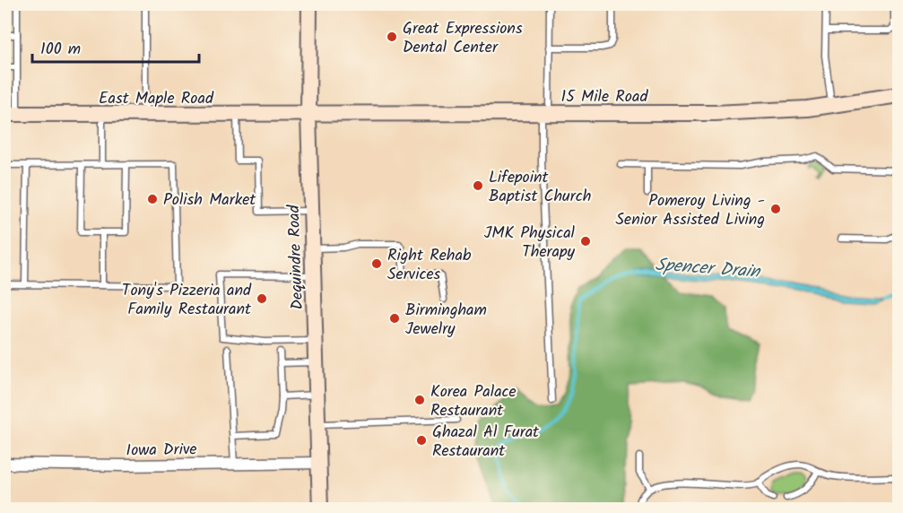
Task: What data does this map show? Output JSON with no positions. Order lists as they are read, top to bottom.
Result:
{
  "streets": {
    "main road": ["15 Mile Road", "East Maple Road", "Dequindre Road"],
    "street": ["Iowa Drive"]
  },
  "crossings": [
    ["15 Mile Road", "East Maple Road"],
    ["15 Mile Road", "Dequindre Road"],
    ["East Maple Road", "Dequindre Road"],
    ["Dequindre Road", "Iowa Drive"]
  ],
  "water": ["Spencer Drain"],
  "places": [
    "Great Expressions Dental Center",
    "Lifepoint Baptist Church",
    "Polish Market",
    "Pomeroy Living - Senior Assisted Living",
    "JMK Physical Therapy",
    "Right Rehab Services",
    "Tony's Pizzeria and Family Restaurant",
    "Birmingham Jewelry",
    "Korea Palace Restaurant",
    "Ghazal Al Furat Restaurant"
  ],
  "scale_bar": "100 m"
}
